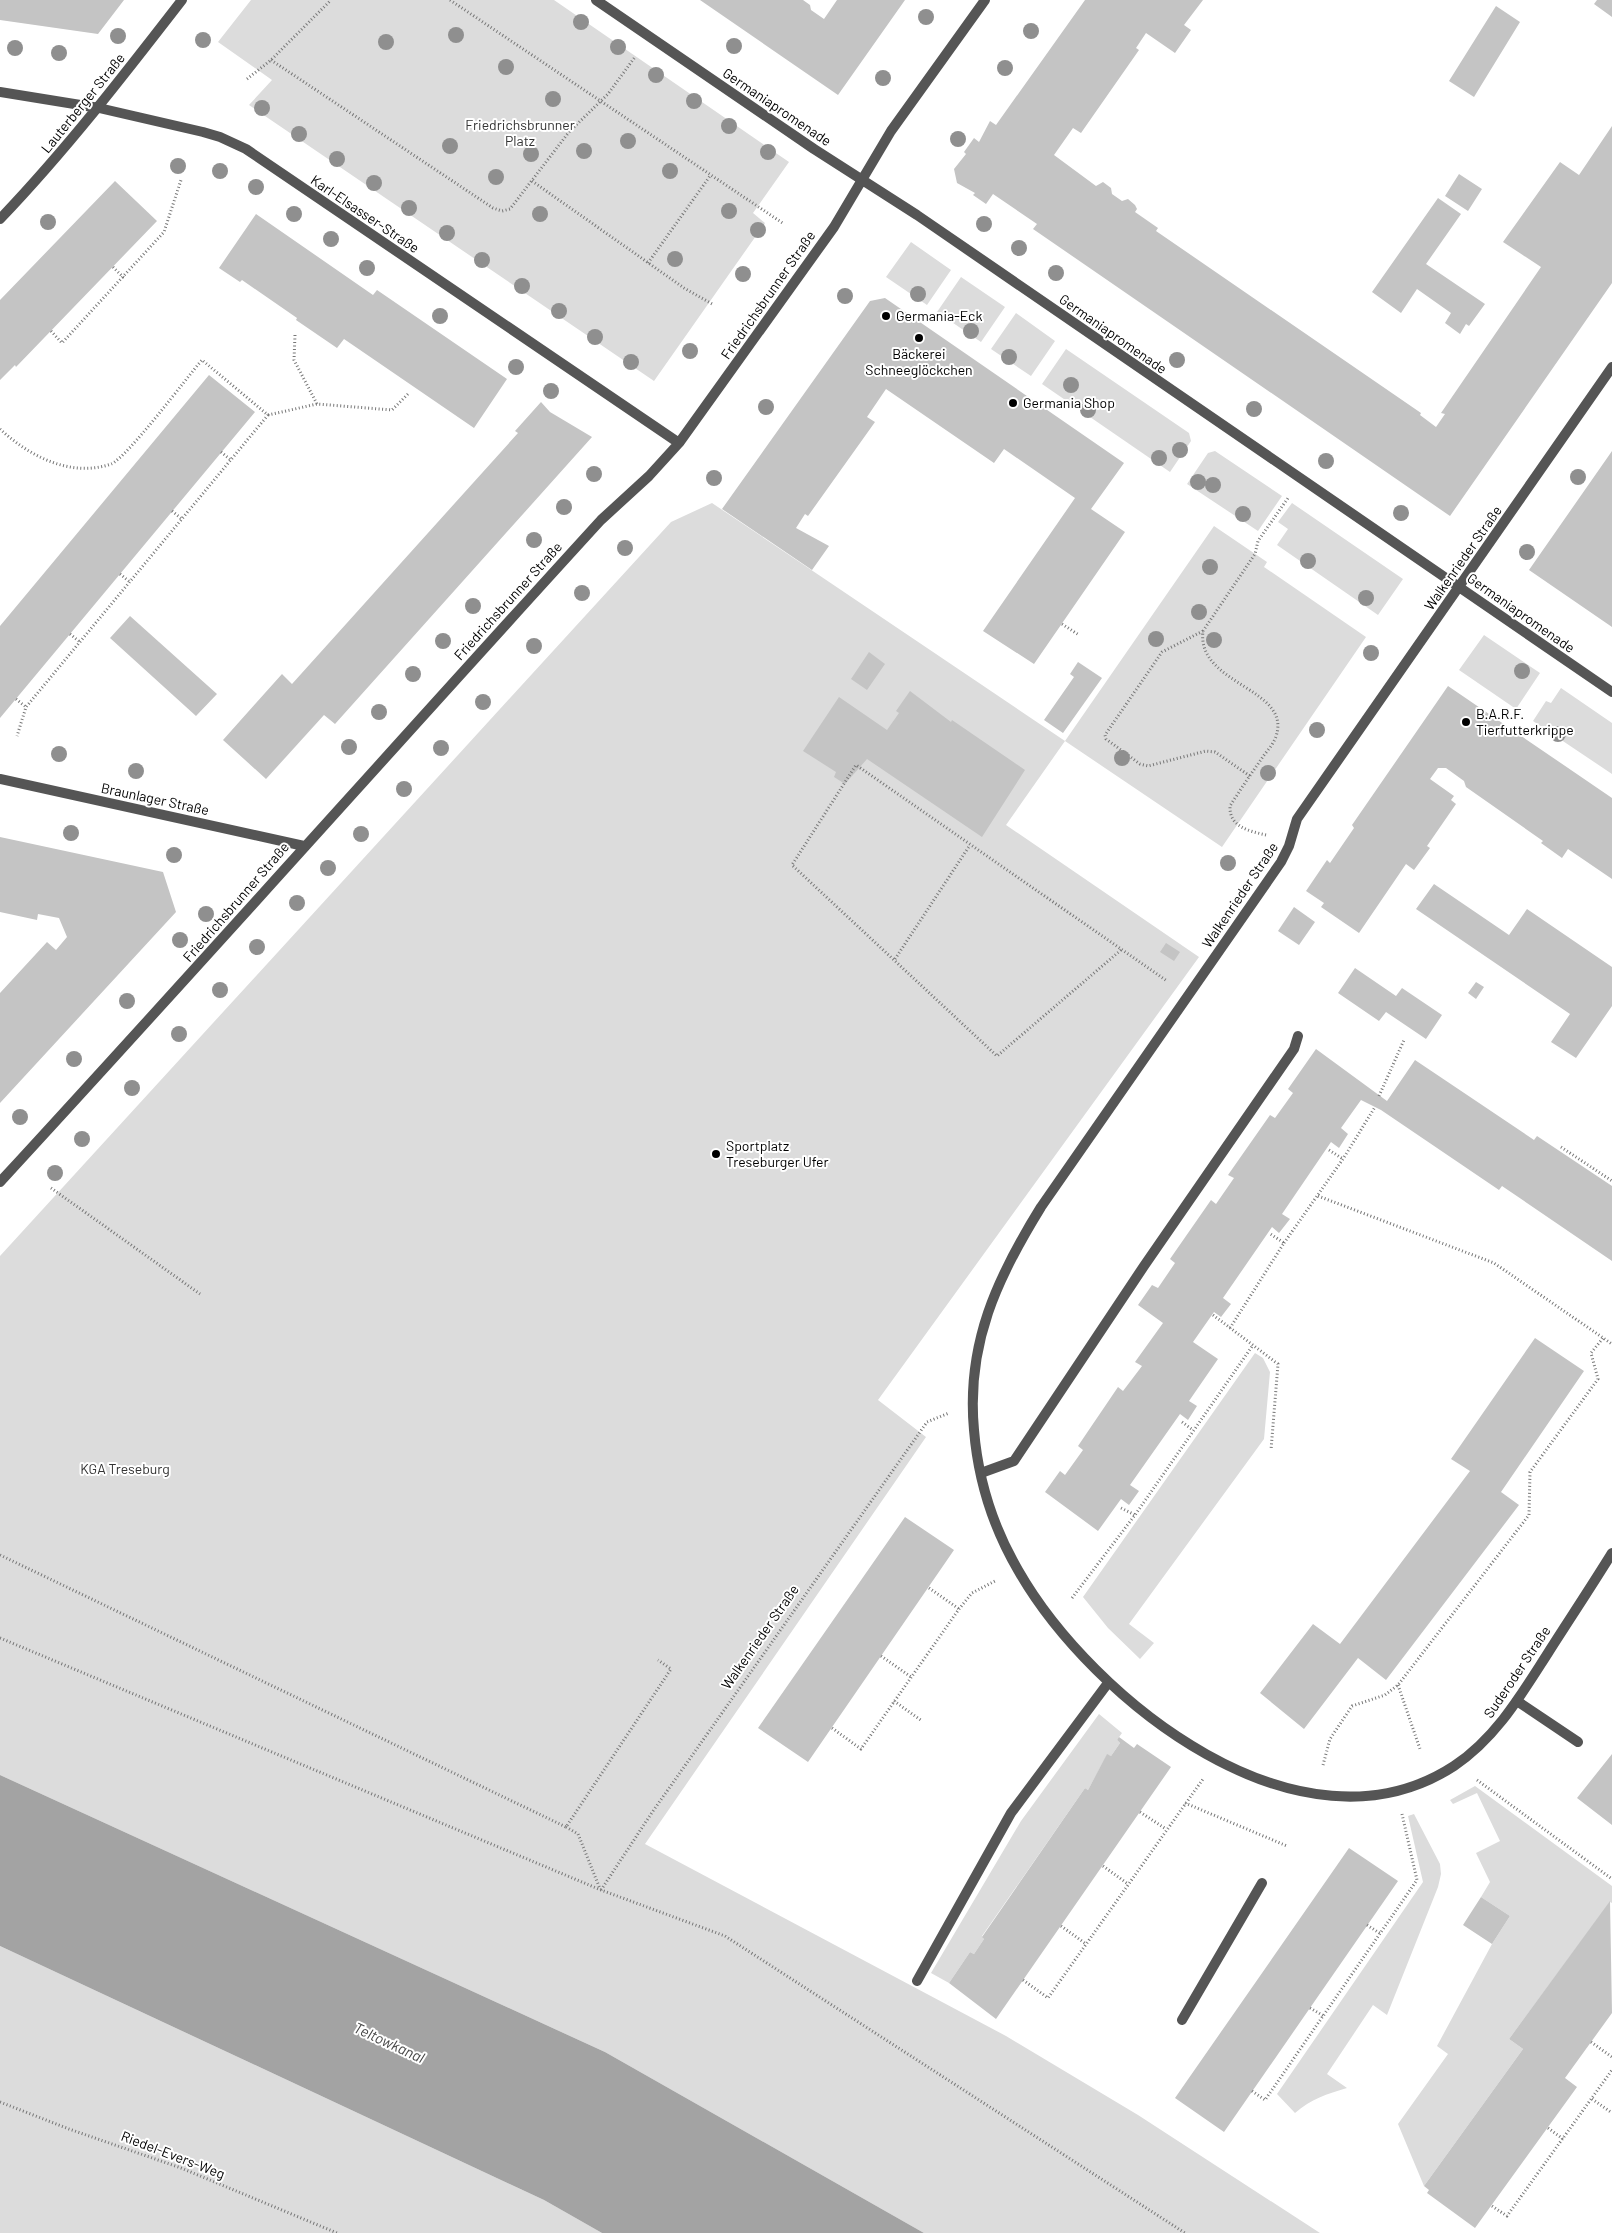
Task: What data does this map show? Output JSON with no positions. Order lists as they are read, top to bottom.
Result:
{
  "streets": {
    "street": [
      "Lauterberger Straße",
      "Germaniapromenade",
      "Karl-Elsasser-Straße",
      "Friedrichsbrunner Straße",
      "Walkenrieder Straße",
      "Braunlager Straße",
      "Suderoder Straße"
    ],
    "path": ["Riedel-Evers-Weg"]
  },
  "crossings": [
    ["Lauterberger Straße", "Karl-Elsasser-Straße"],
    ["Germaniapromenade", "Friedrichsbrunner Straße"],
    ["Germaniapromenade", "Walkenrieder Straße"],
    ["Karl-Elsasser-Straße", "Friedrichsbrunner Straße"],
    ["Friedrichsbrunner Straße", "Braunlager Straße"],
    ["Walkenrieder Straße", "Suderoder Straße"]
  ],
  "water": ["Teltowkanal"],
  "parks": ["Friedrichsbrunner Platz", "KGA Treseburg"],
  "places": [
    "Germania-Eck",
    "Bäckerei Schneeglöckchen",
    "Germania Shop",
    "B.A.R.F. Tierfutterkrippe",
    "Sportplatz Treseburger Ufer"
  ]
}
